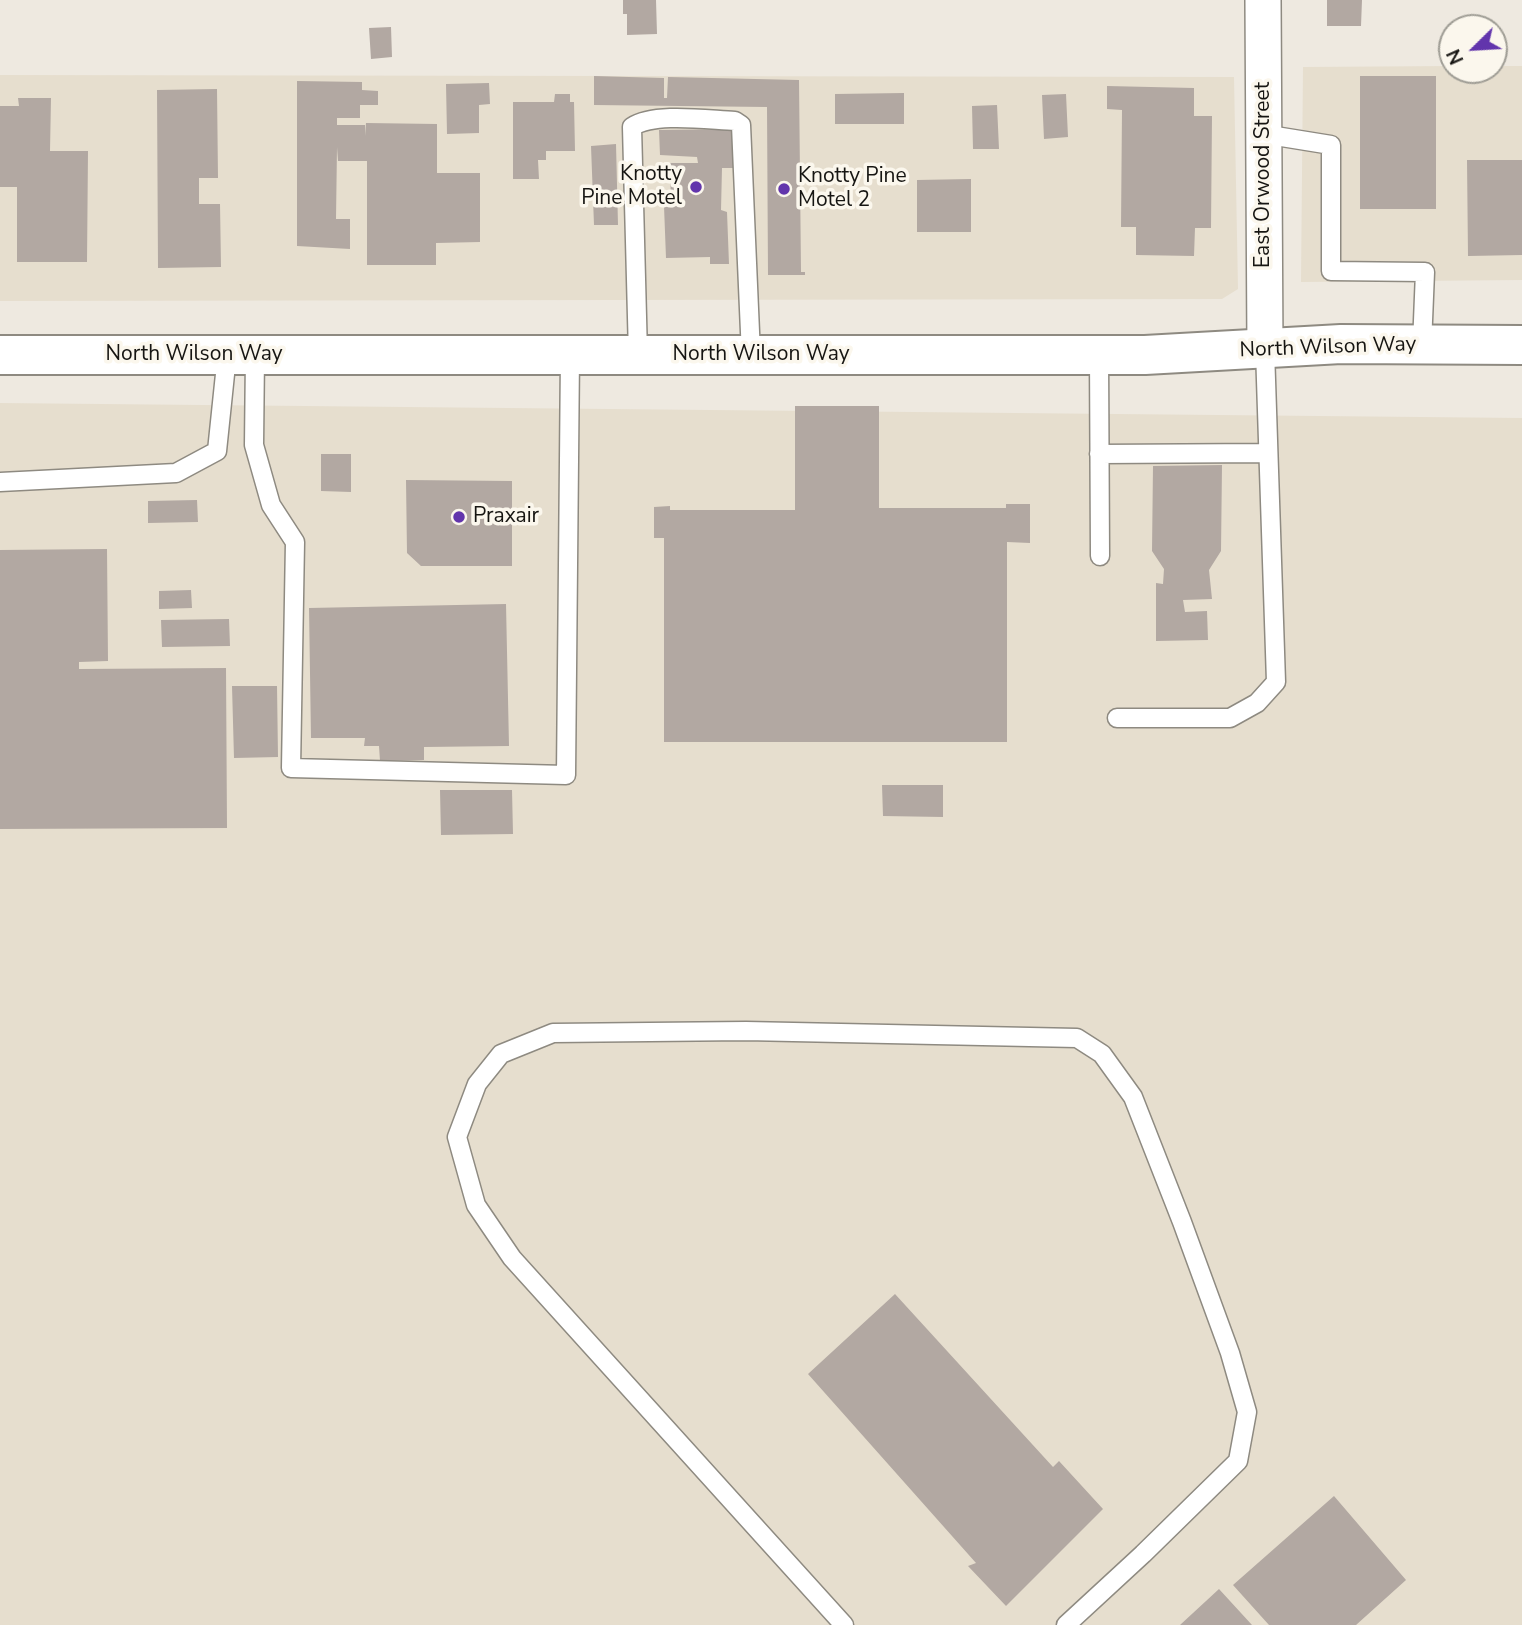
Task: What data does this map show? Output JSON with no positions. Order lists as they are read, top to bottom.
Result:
{
  "streets": {
    "main road": ["North Wilson Way"],
    "street": ["East Orwood Street"]
  },
  "crossings": [
    ["East Orwood Street", "North Wilson Way"]
  ],
  "places": ["Knotty Pine Motel", "Knotty Pine Motel 2", "Praxair"],
  "north": "bottom left"
}
